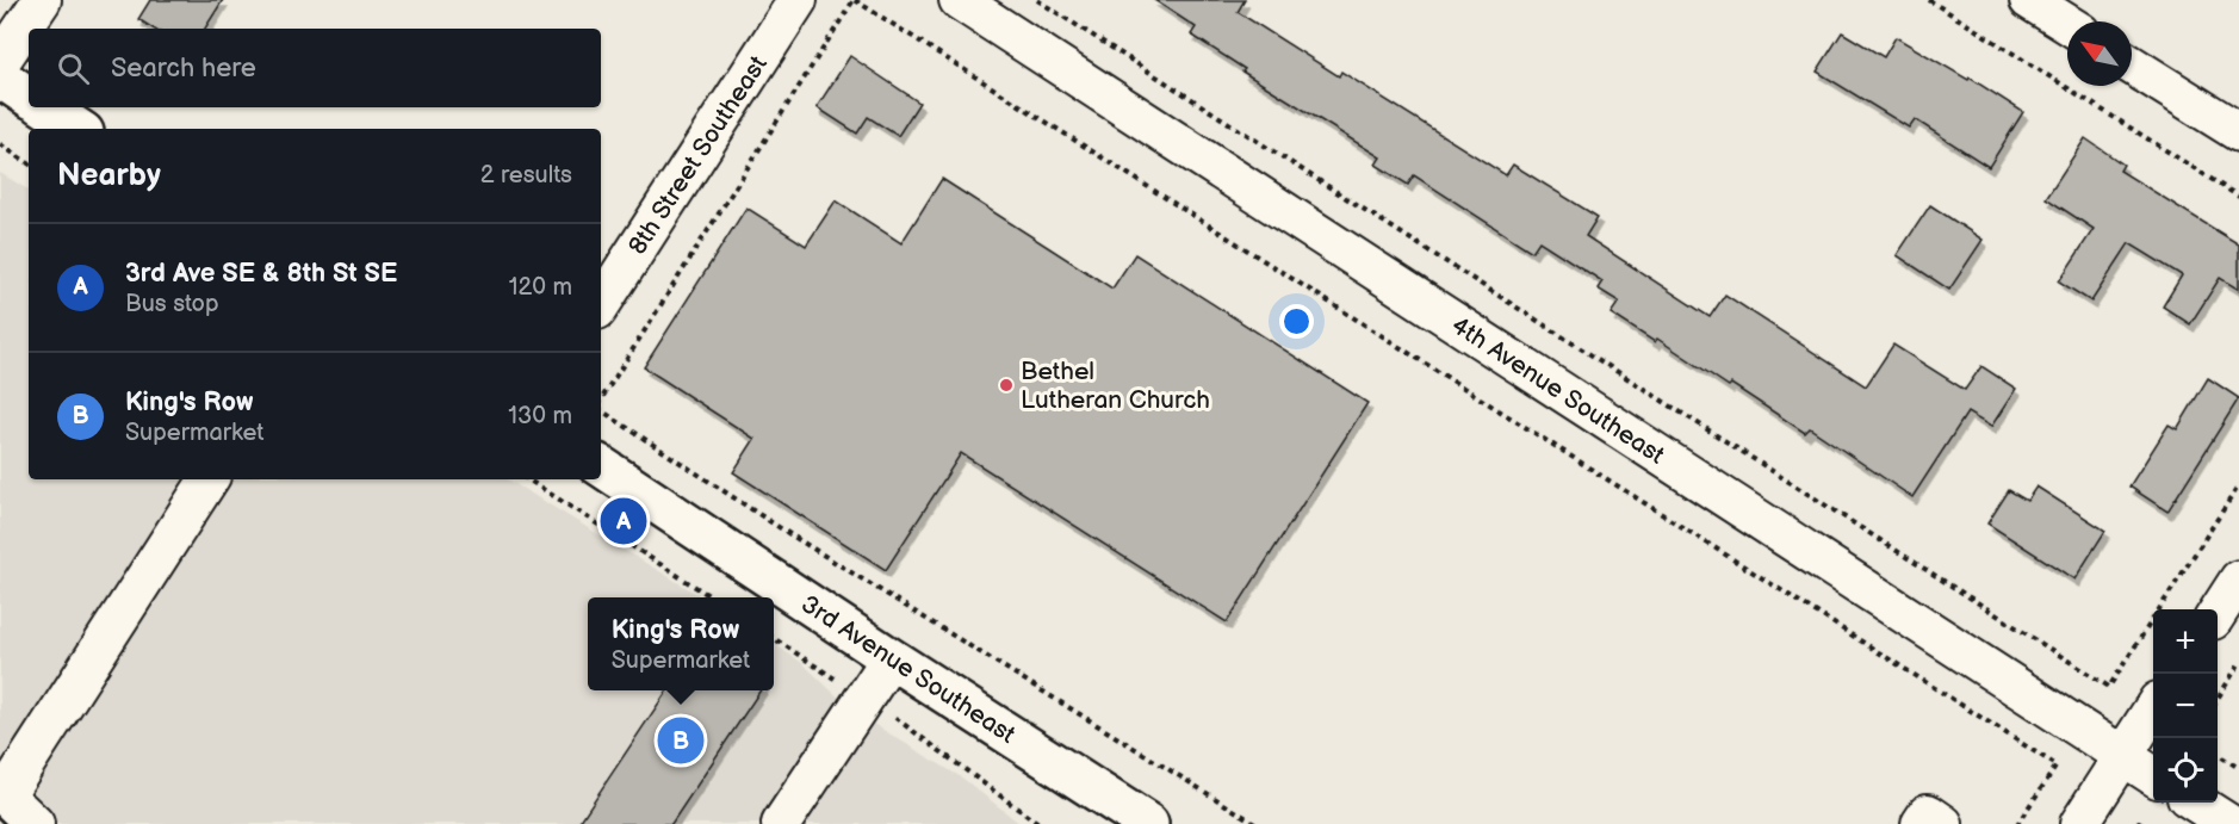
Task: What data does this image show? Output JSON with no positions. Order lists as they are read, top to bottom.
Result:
{
  "streets": {
    "main road": ["3rd Avenue Southeast"],
    "street": ["8th Street Southeast", "4th Avenue Southeast"]
  },
  "places": ["Bethel Lutheran Church"],
  "north": "top left",
  "page": {
    "search": "Search here",
    "heading": ["Nearby", "2 results"],
    "list": [
      {
        "mark": "A",
        "name": "3rd Ave SE & 8th St SE",
        "note": "Bus stop",
        "value": "120 m"
      },
      {
        "mark": "B",
        "name": "King's Row",
        "note": "Supermarket",
        "value": "130 m"
      }
    ],
    "pins": ["A", "B"],
    "popup": ["King's Row", "Supermarket"],
    "map_buttons": ["+", "−"]
  }
}
